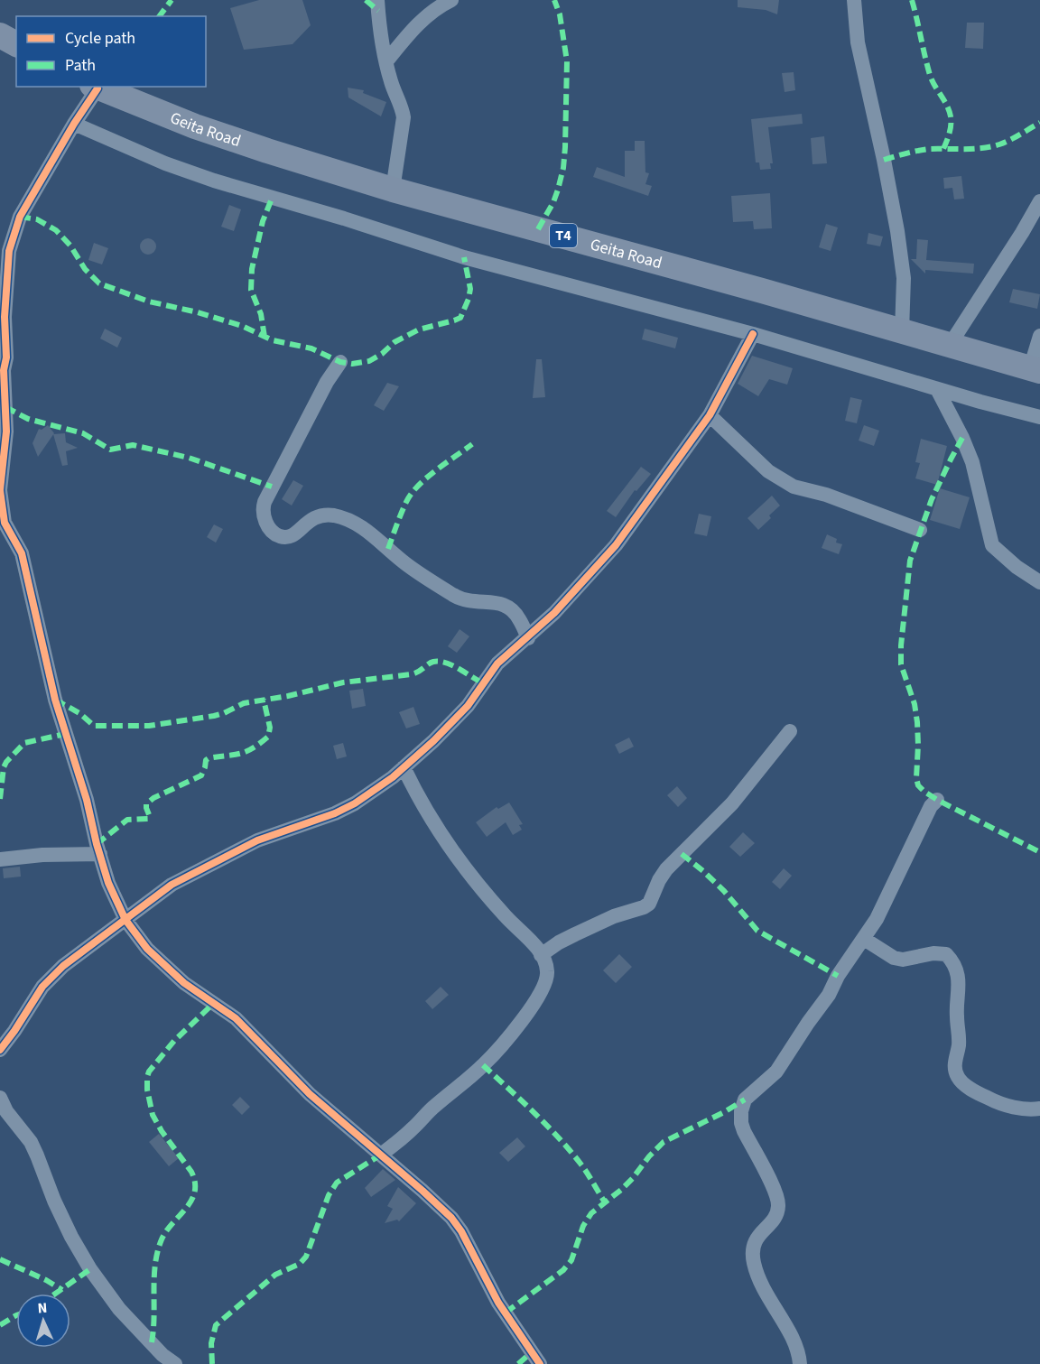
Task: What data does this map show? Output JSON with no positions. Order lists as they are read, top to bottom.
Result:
{
  "streets": {
    "highway": ["Geita Road", "T4"]
  },
  "legend": ["Cycle path", "Path"],
  "north": "top"
}
